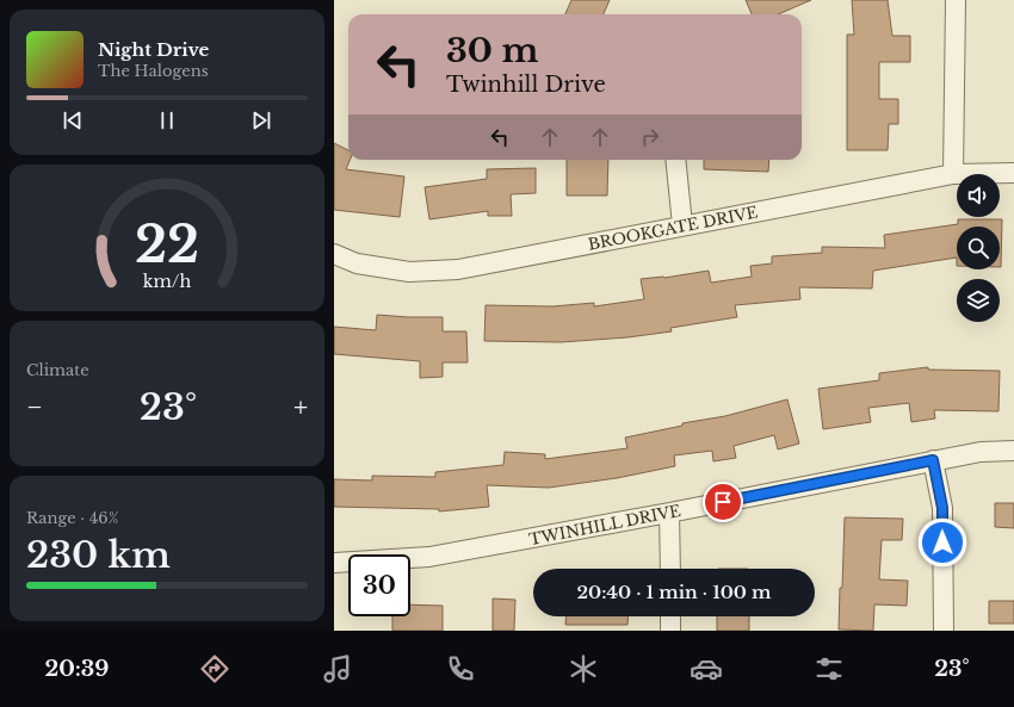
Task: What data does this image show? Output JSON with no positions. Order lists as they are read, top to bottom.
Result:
{
  "streets": {
    "street": ["BROOKGATE DRIVE", "TWINHILL DRIVE"]
  },
  "page": {
    "turn": ["30 m", "Twinhill Drive"],
    "song": ["Night Drive", "The Halogens"],
    "tile": [
      "Climate",
      ["Range · 46%", "230 km"]
    ],
    "heat": ["−", "23°", "+"],
    "limit": "30",
    "trip": "20:40 · 1 min · 100 m",
    "tabs": ["20:39", "23°"],
    "gauge": ["22", "km/h"]
  }
}
